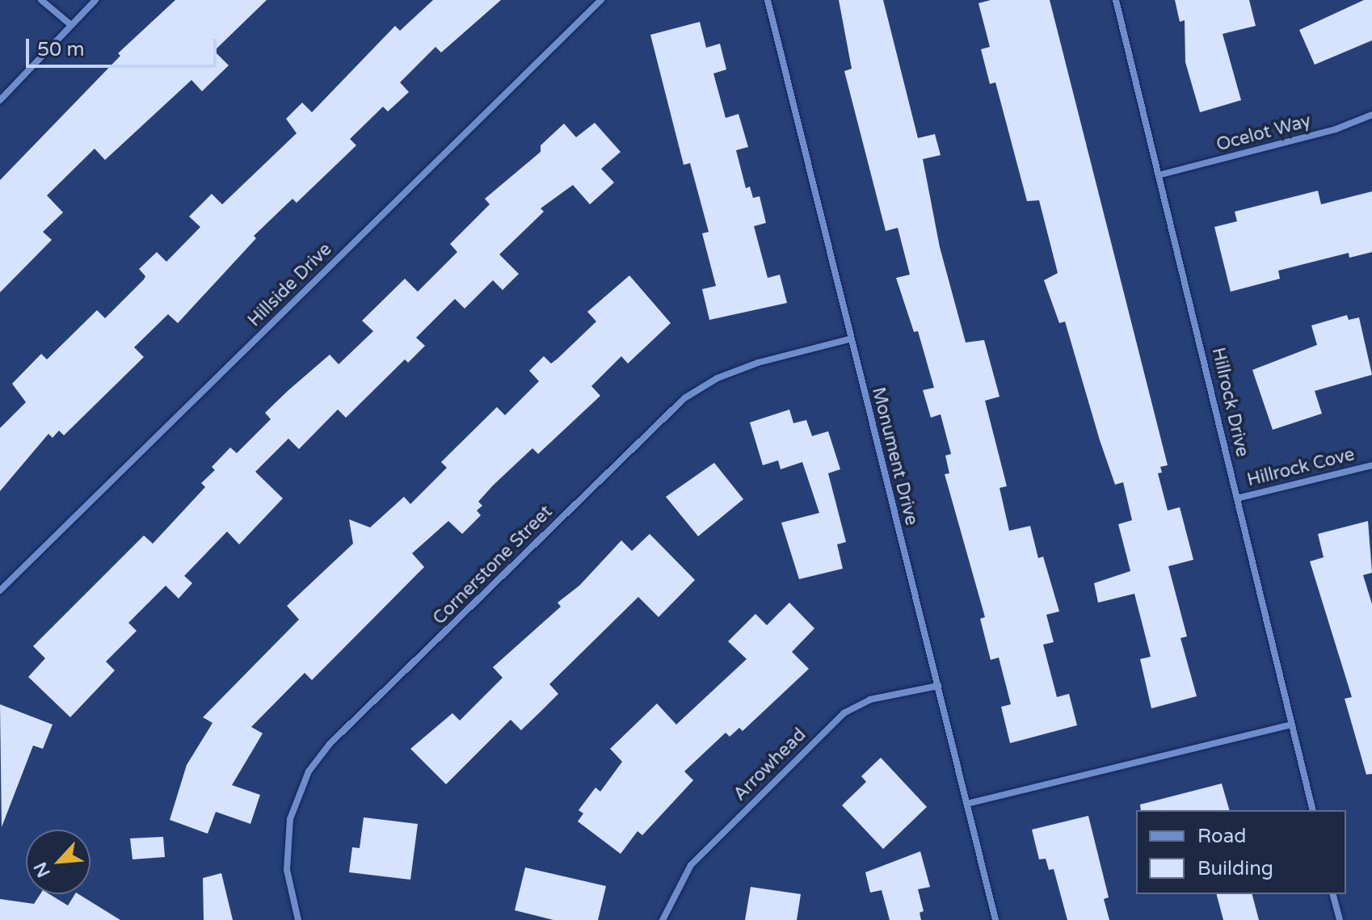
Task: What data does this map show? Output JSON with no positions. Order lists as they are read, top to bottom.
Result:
{
  "streets": {
    "street": [
      "Ocelot Way",
      "Hillside Drive",
      "Hillrock Drive",
      "Monument Drive",
      "Hillrock Cove",
      "Cornerstone Street",
      "Arrowhead"
    ]
  },
  "crossings": [
    ["Ocelot Way", "Hillrock Drive"],
    ["Hillrock Drive", "Hillrock Cove"],
    ["Monument Drive", "Cornerstone Street"],
    ["Monument Drive", "Arrowhead"]
  ],
  "legend": ["Road", "Building"],
  "scale_bar": "50 m",
  "north": "bottom left"
}
